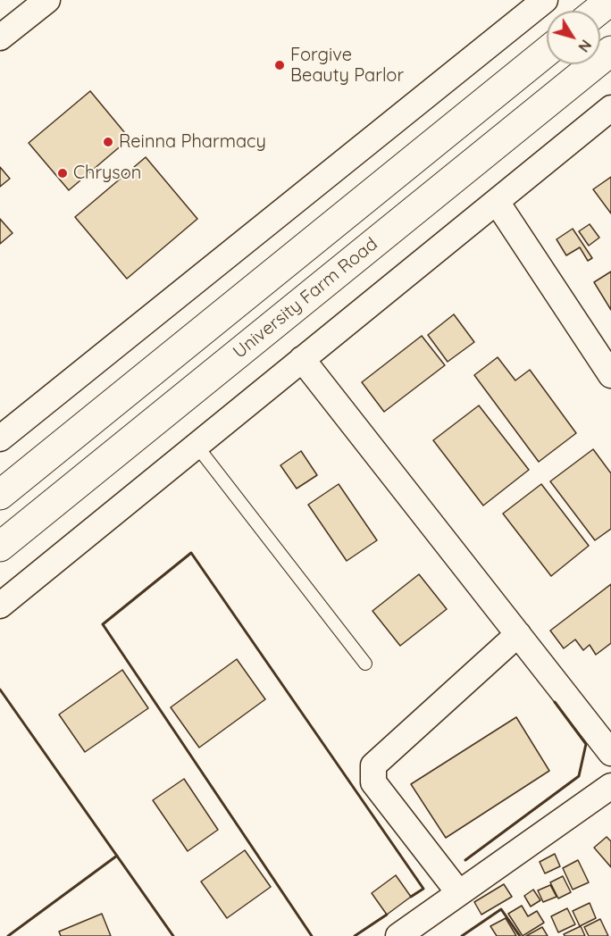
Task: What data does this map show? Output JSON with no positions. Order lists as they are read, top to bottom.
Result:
{
  "streets": {
    "street": ["University Farm Road"]
  },
  "places": ["Forgive Beauty Parlor", "Reinna Pharmacy", "Chryson"],
  "north": "bottom right"
}
